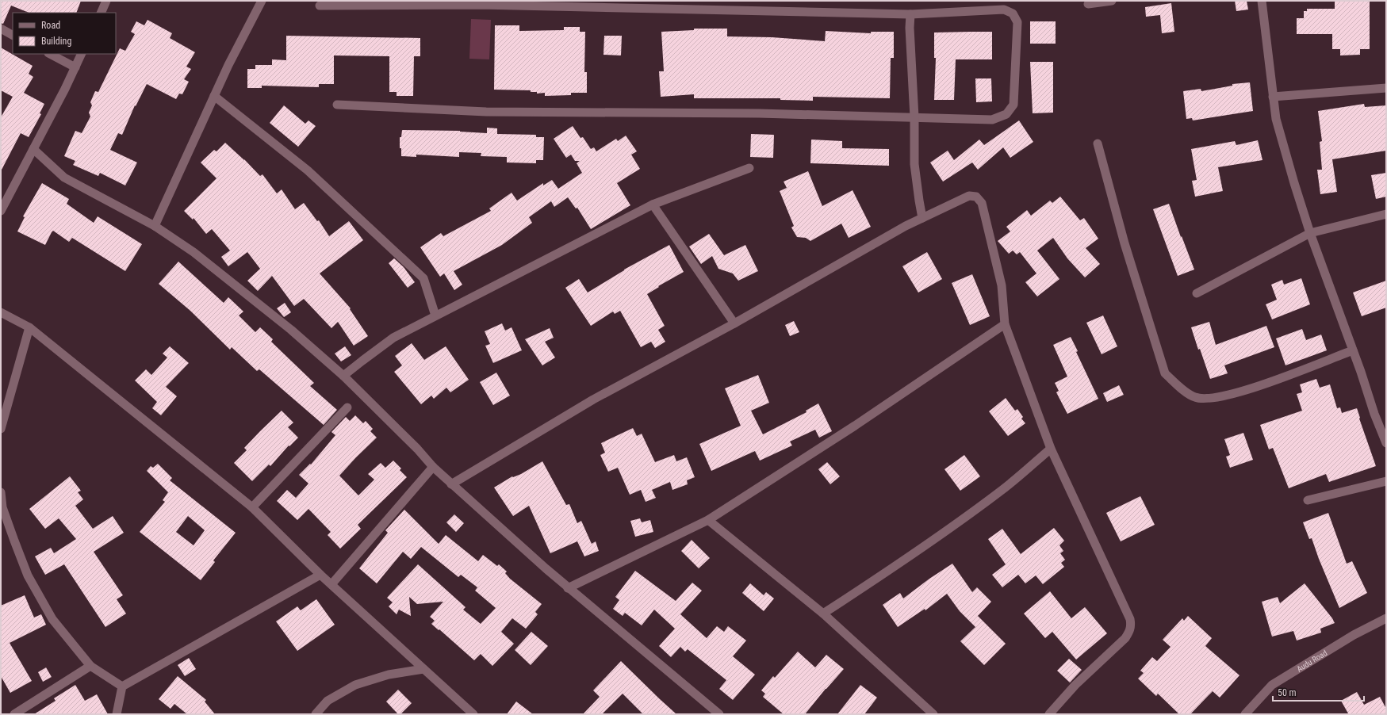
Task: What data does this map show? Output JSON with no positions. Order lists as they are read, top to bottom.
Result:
{
  "streets": {
    "street": ["Audu Road"]
  },
  "legend": ["Road", "Building"],
  "scale_bar": "50 m"
}
